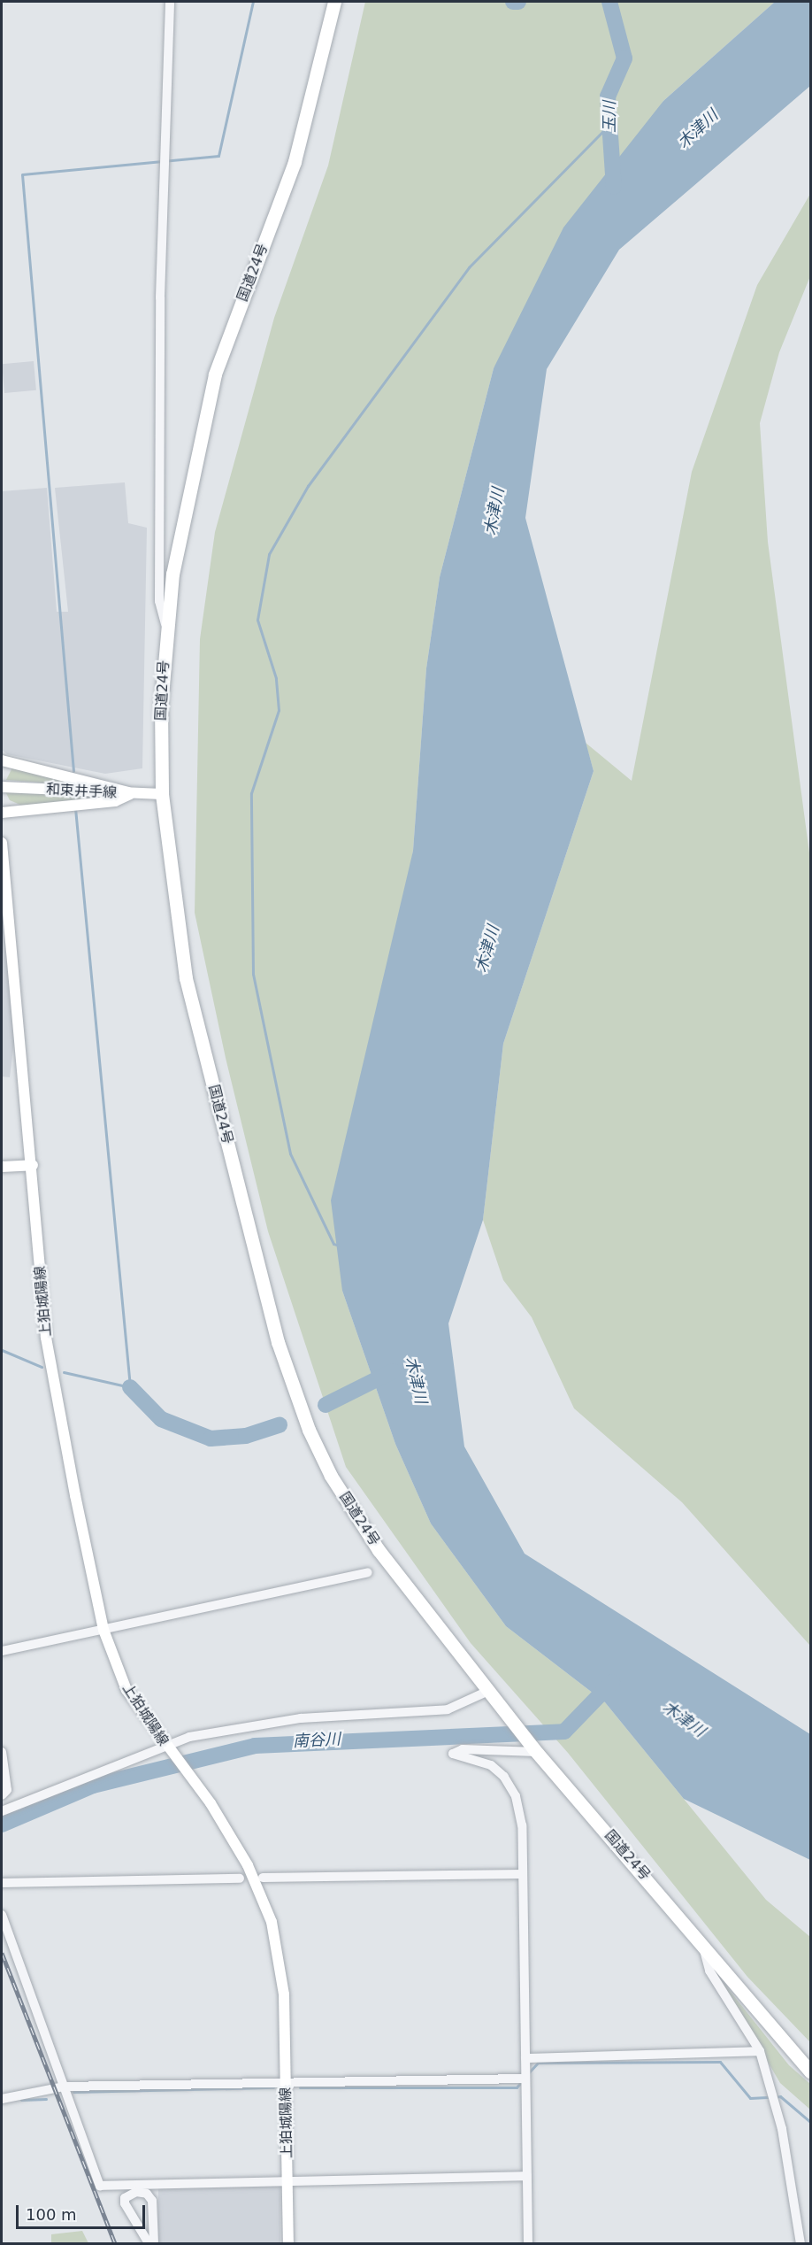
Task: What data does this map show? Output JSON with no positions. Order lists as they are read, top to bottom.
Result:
{
  "streets": {
    "highway": ["国道24号"],
    "main road": ["和束井手線", "上狛城陽線"]
  },
  "crossings": [
    ["国道24号", "和束井手線"]
  ],
  "water": ["玉川", "木津川", "南谷川"],
  "scale_bar": "100 m"
}
